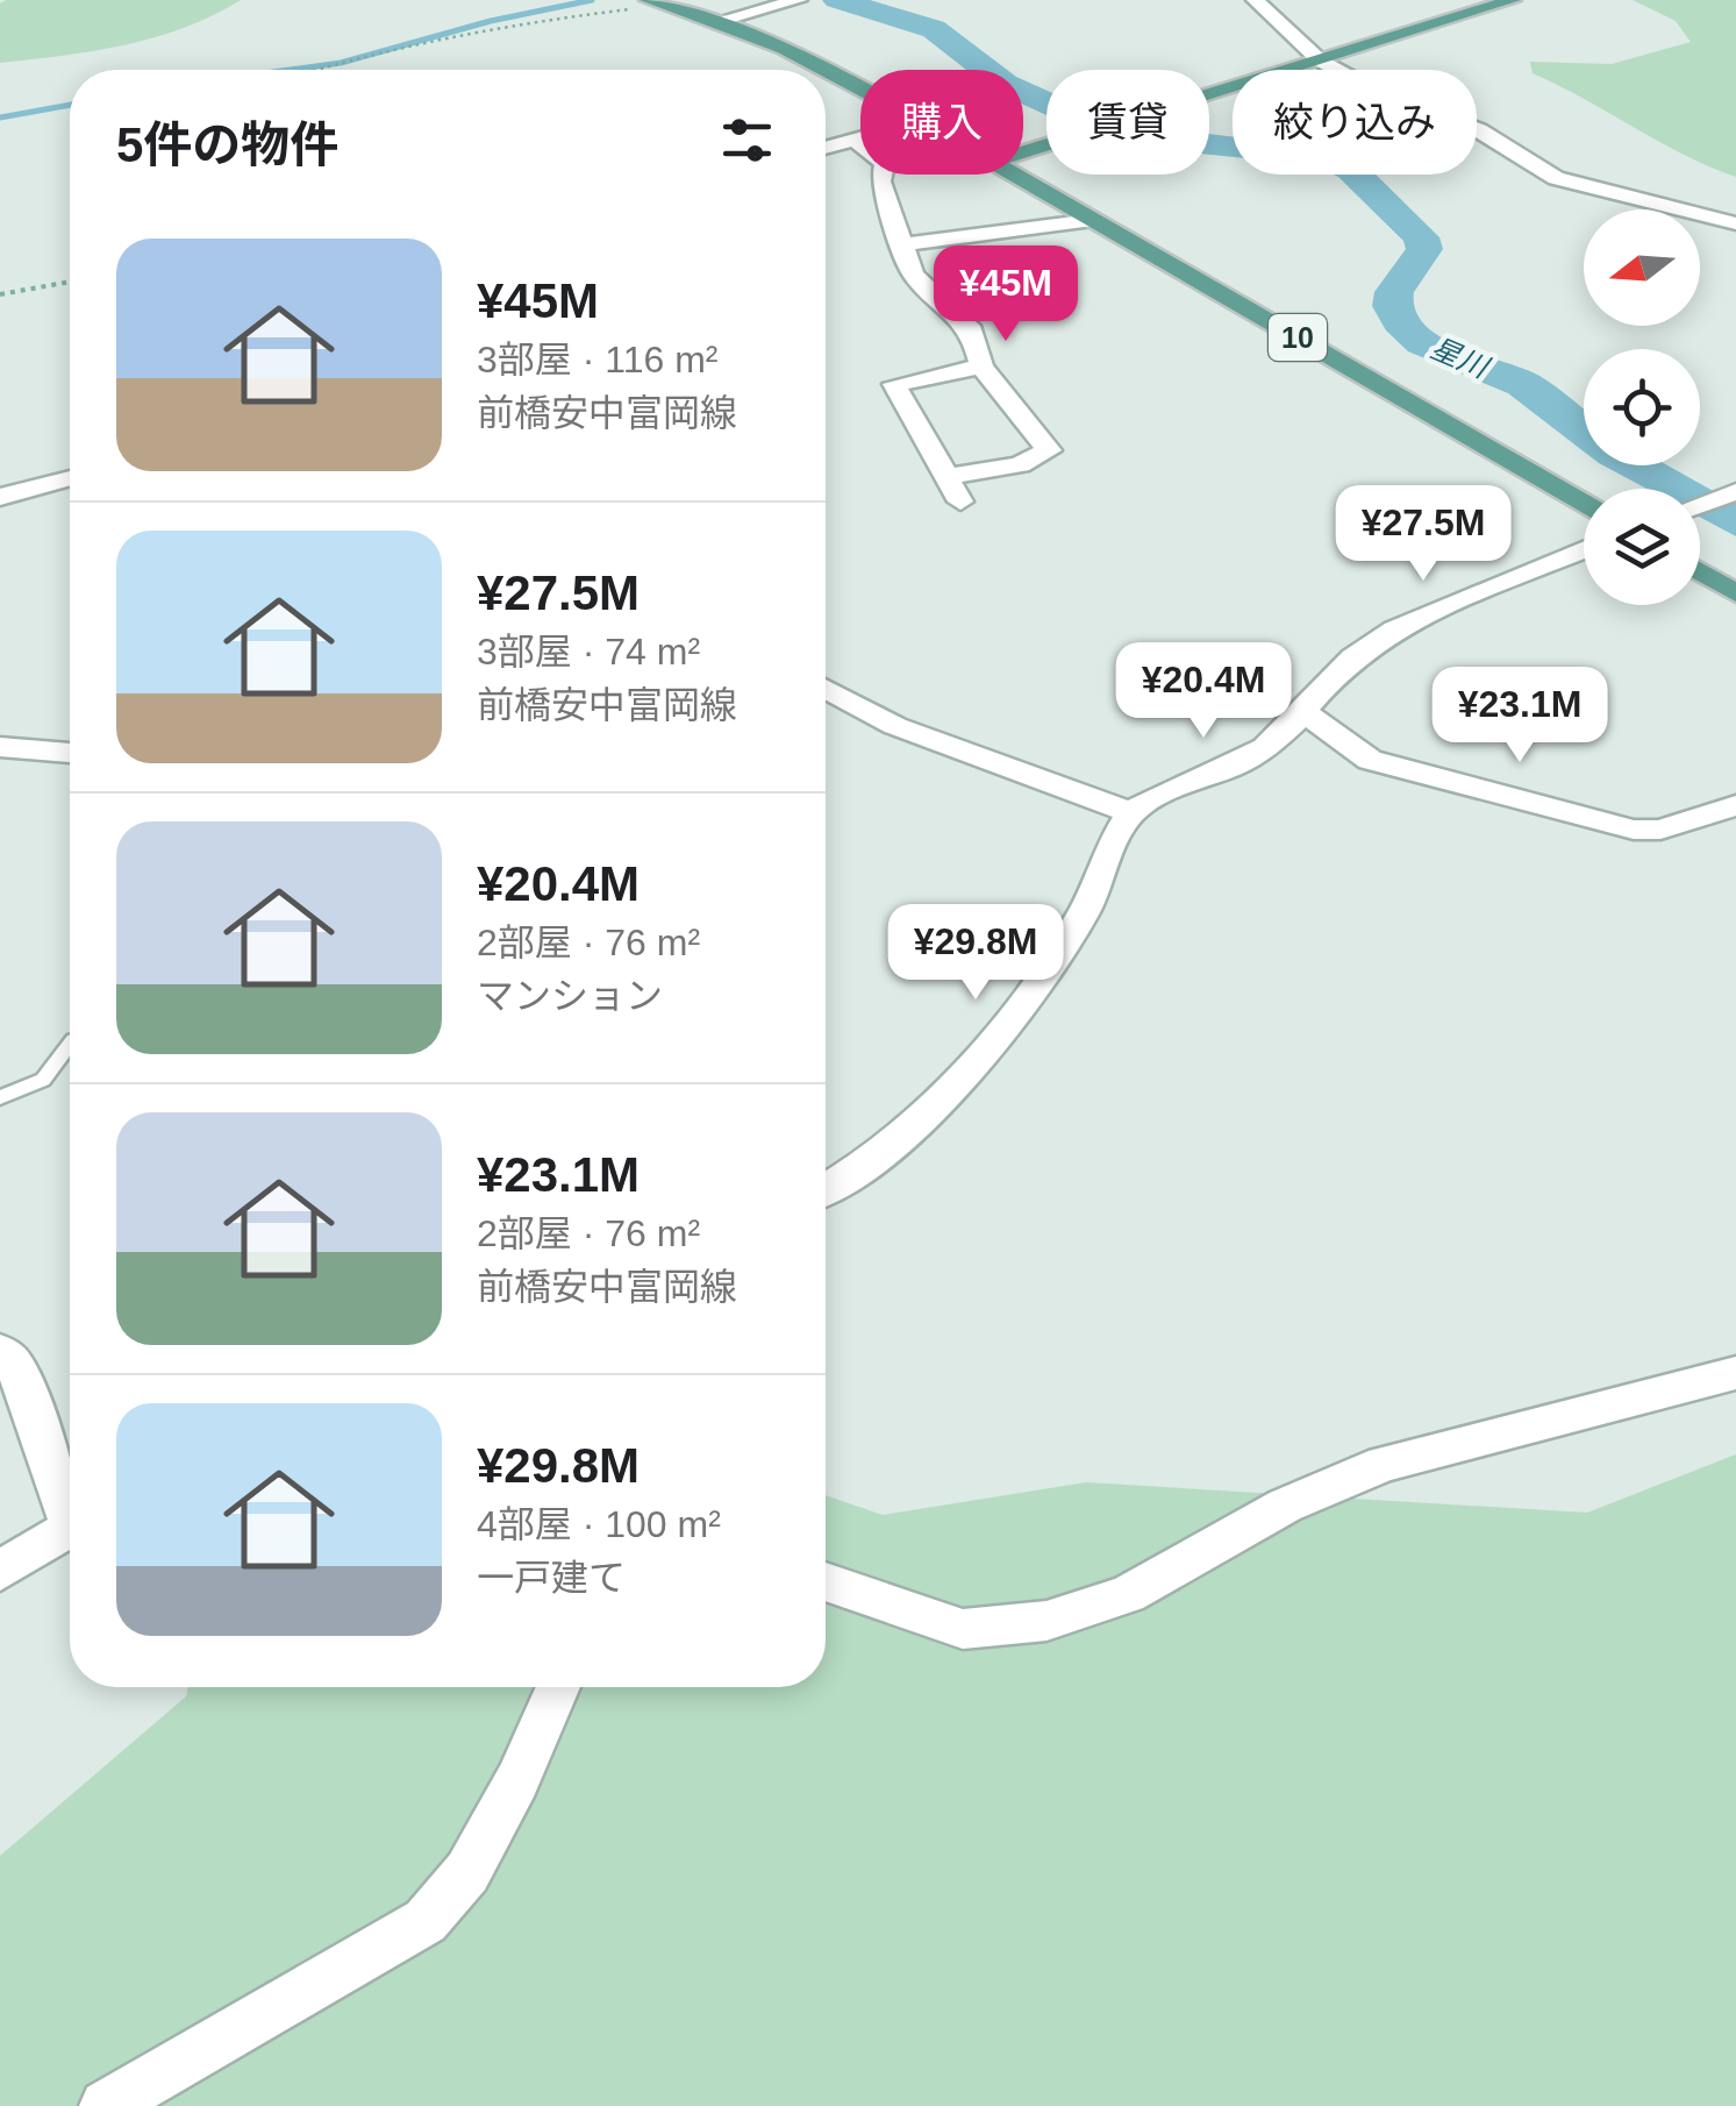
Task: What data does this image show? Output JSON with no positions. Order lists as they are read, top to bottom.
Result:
{
  "streets": {
    "main road": ["10"]
  },
  "water": ["星川"],
  "north": "left",
  "page": {
    "chip": ["購入", "賃貸", "絞り込み"],
    "heading": "5件の物件",
    "list": [
      {
        "name": "¥45M",
        "note": "3部屋 · 116 m² · 前橋安中富岡線"
      },
      {
        "name": "¥27.5M",
        "note": "3部屋 · 74 m² · 前橋安中富岡線"
      },
      {
        "name": "¥20.4M",
        "note": "2部屋 · 76 m² · マンション"
      },
      {
        "name": "¥23.1M",
        "note": "2部屋 · 76 m² · 前橋安中富岡線"
      },
      {
        "name": "¥29.8M",
        "note": "4部屋 · 100 m² · 一戸建て"
      }
    ],
    "price": [
      "¥45M",
      "¥27.5M",
      "¥20.4M",
      "¥23.1M",
      "¥29.8M"
    ]
  }
}
